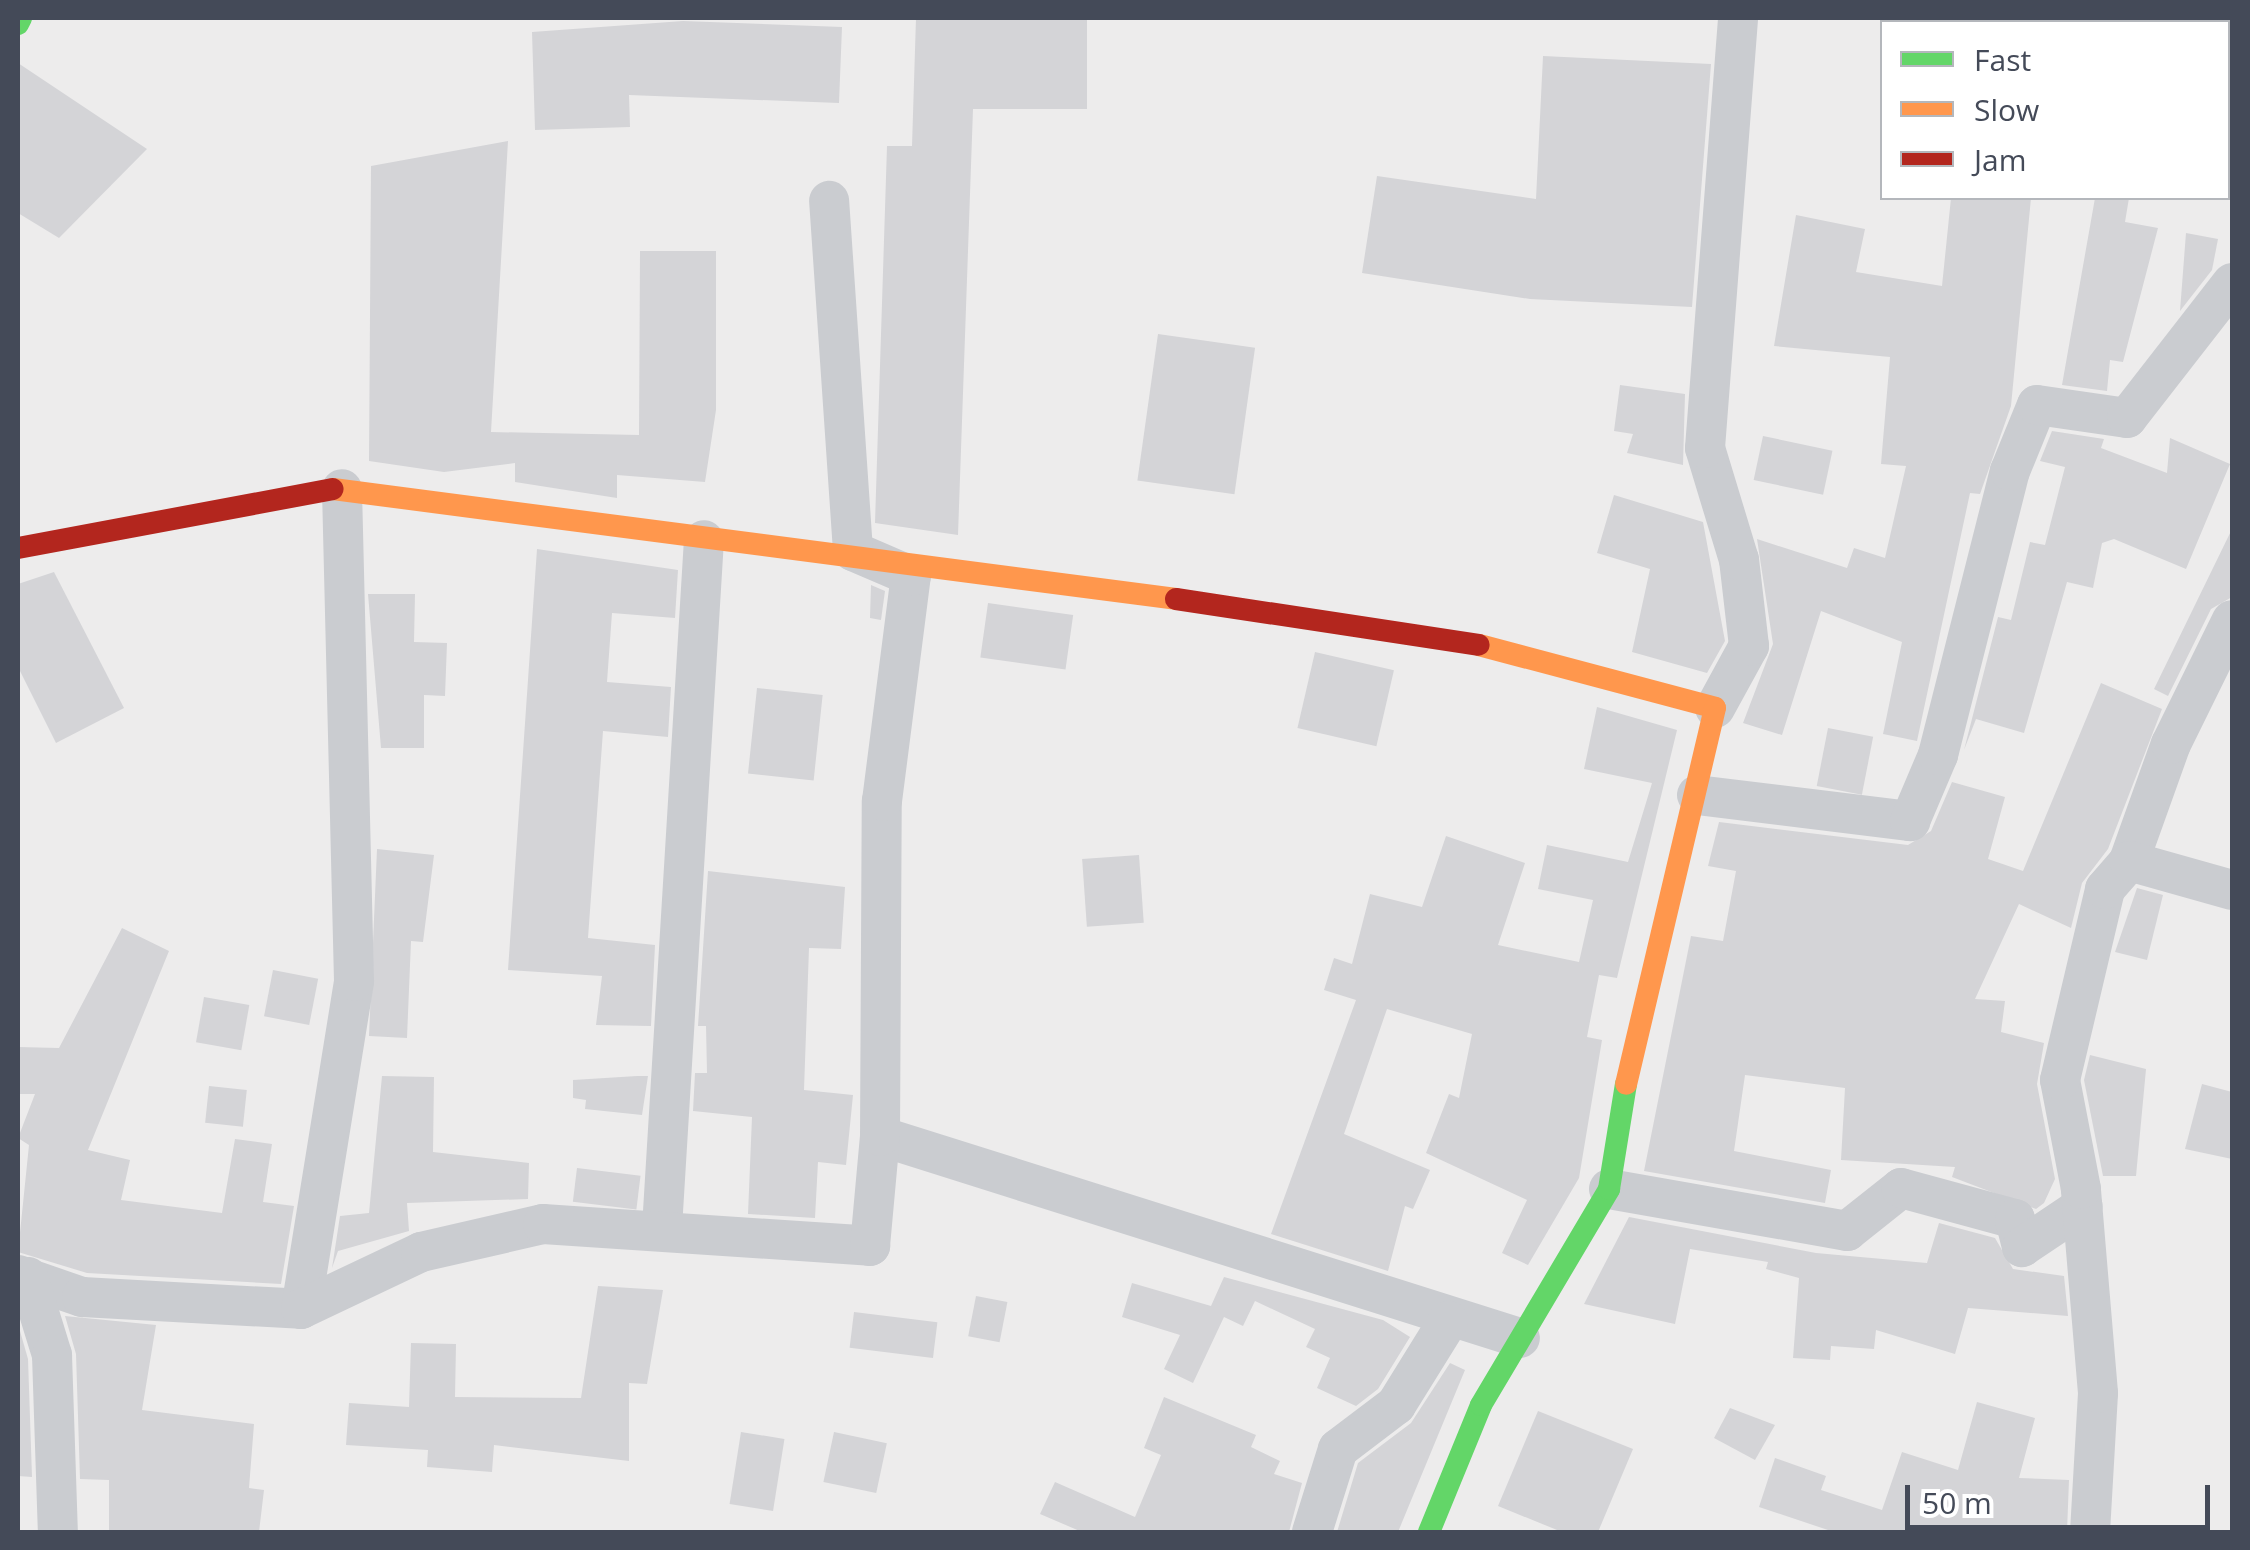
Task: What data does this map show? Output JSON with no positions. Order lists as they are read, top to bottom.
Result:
{
  "legend": ["Fast", "Slow", "Jam"],
  "scale_bar": "50 m"
}
